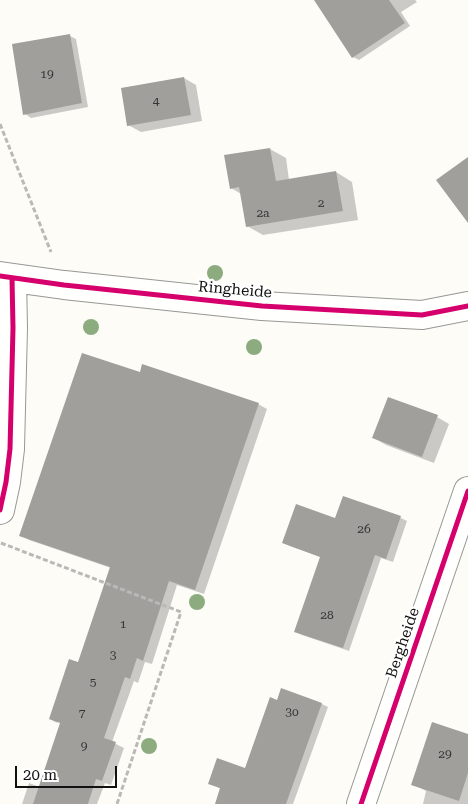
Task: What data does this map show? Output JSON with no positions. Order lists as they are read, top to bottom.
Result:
{
  "streets": {
    "street": ["Ringheide", "Bergheide"]
  },
  "house_numbers": [
    "19",
    "4",
    "2",
    "2a",
    "26",
    "28",
    "1",
    "3",
    "5",
    "30",
    "7",
    "9",
    "29"
  ],
  "scale_bar": "20 m"
}
